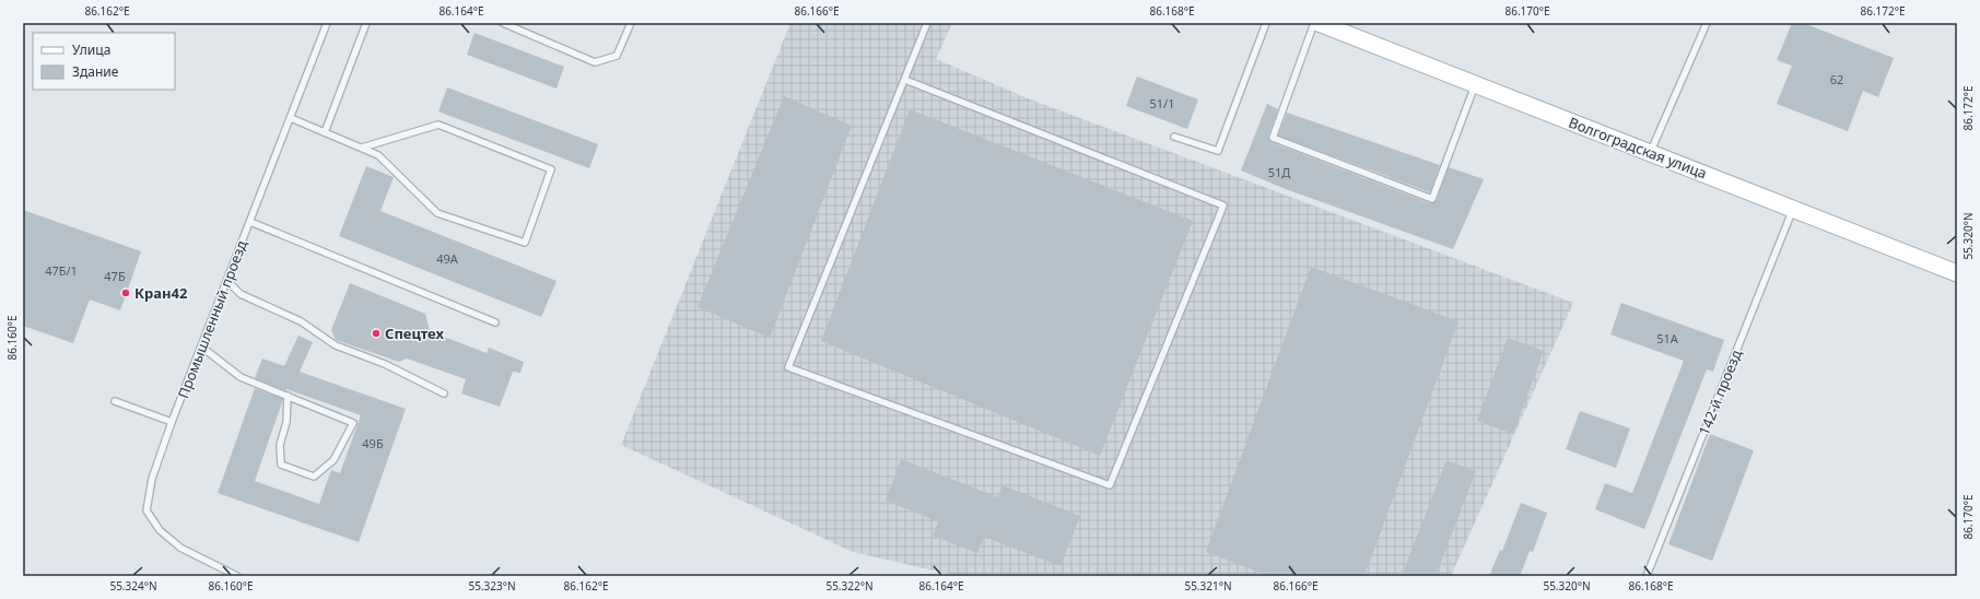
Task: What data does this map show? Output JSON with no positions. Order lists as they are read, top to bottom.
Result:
{
  "streets": {
    "main road": ["Волгоградская улица"],
    "lane": ["Промышленный проезд", "142-й проезд"]
  },
  "crossings": [
    ["Волгоградская улица", "142-й проезд"]
  ],
  "places": ["Кран42", "Спецтех"],
  "house_numbers": [
    "62",
    "51/1",
    "51Д",
    "49А",
    "47Б/1",
    "47Б",
    "51А",
    "49Б"
  ],
  "legend": ["Улица", "Здание"],
  "coordinates": [
    "86.162°E",
    "86.164°E",
    "86.166°E",
    "86.168°E",
    "86.170°E",
    "86.172°E",
    "55.320°N",
    "86.160°E",
    "55.324°N",
    "55.323°N",
    "55.322°N",
    "55.321°N"
  ]
}
